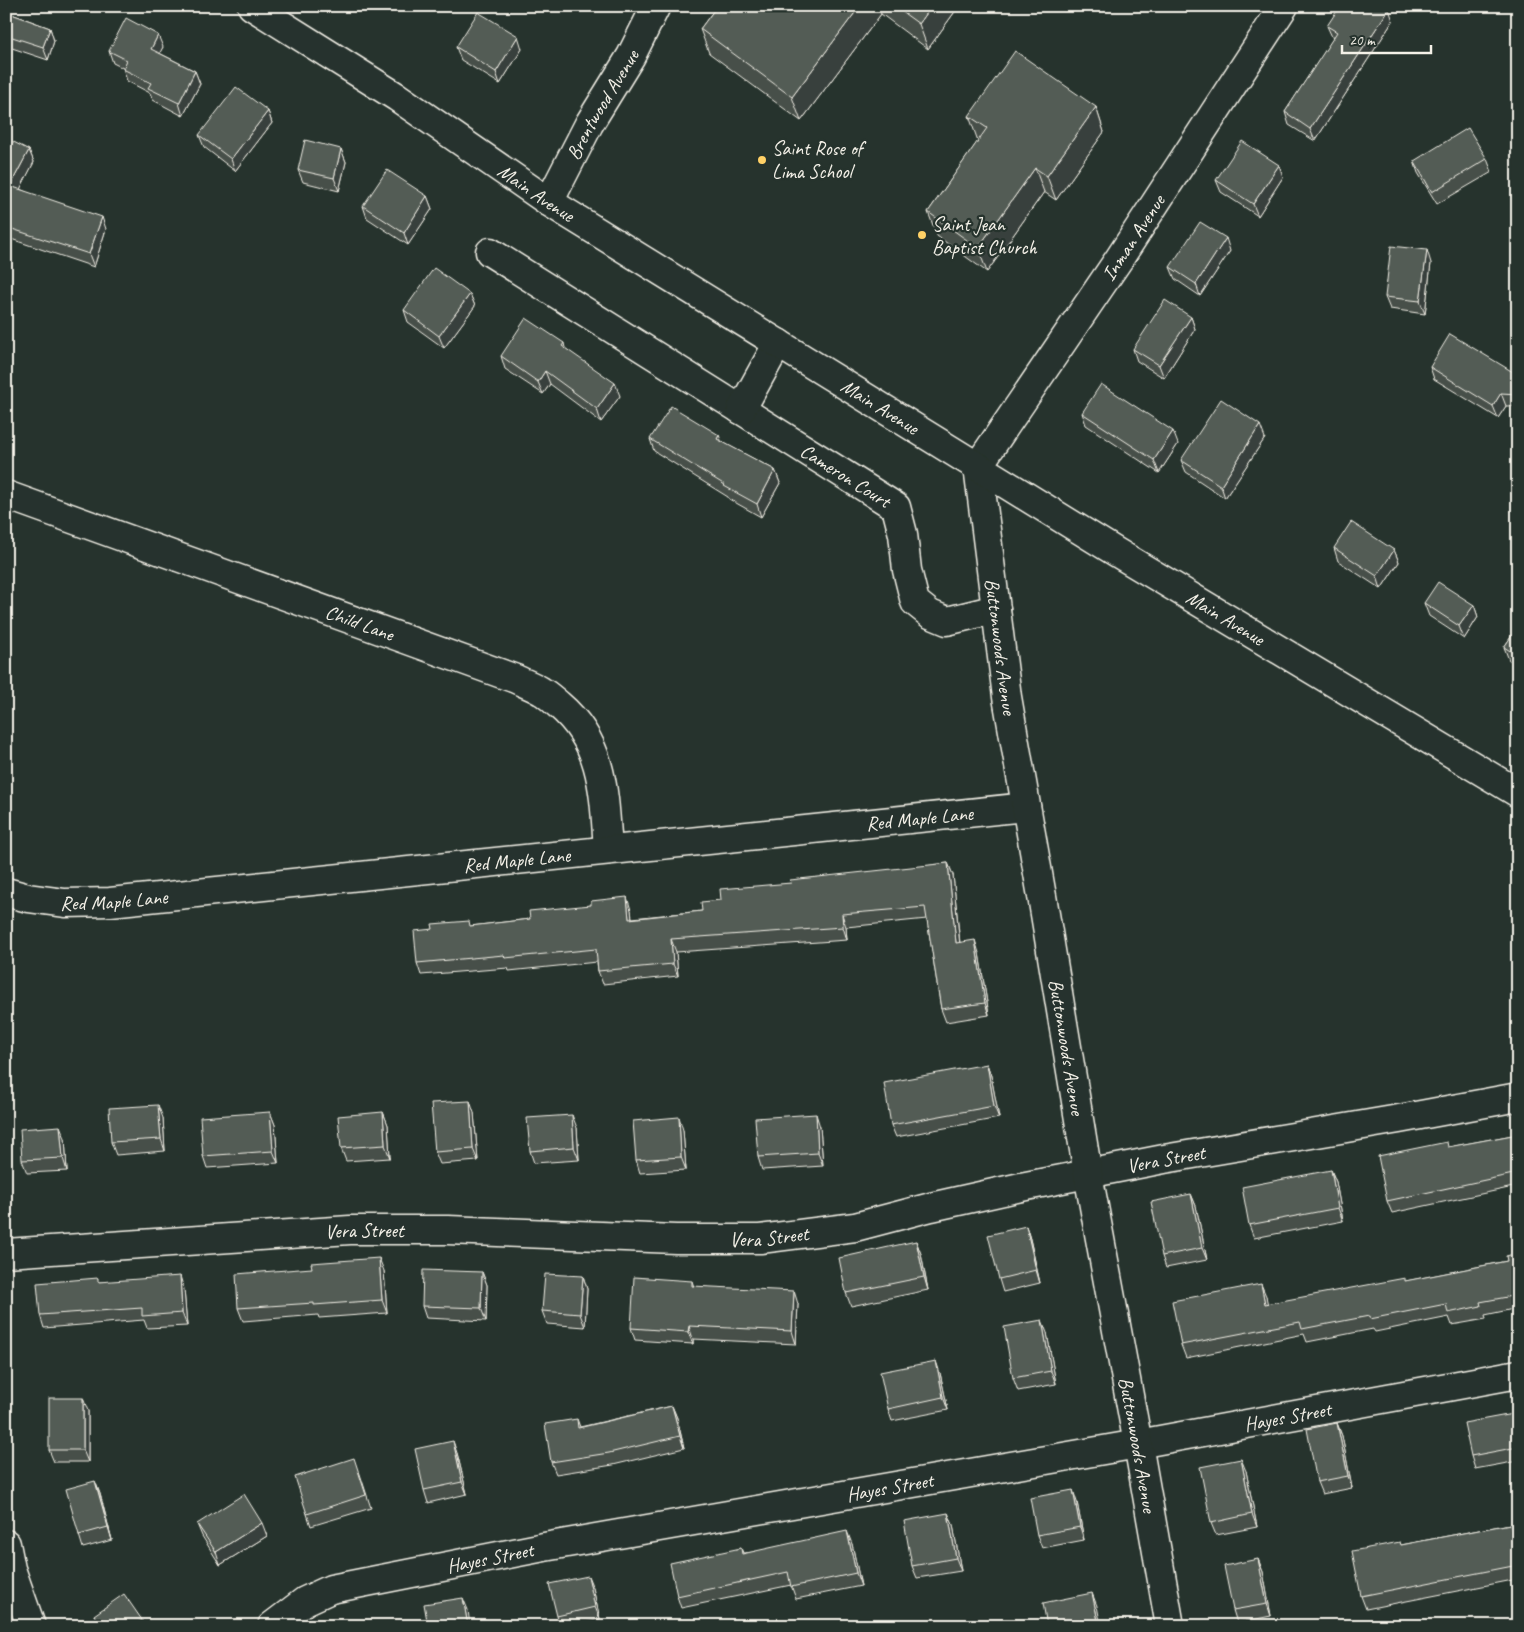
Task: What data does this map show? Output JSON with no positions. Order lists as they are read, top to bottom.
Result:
{
  "streets": {
    "street": [
      "Brentwood Avenue",
      "Main Avenue",
      "Inman Avenue",
      "Cameron Court",
      "Child Lane",
      "Buttonwoods Avenue",
      "Red Maple Lane",
      "Vera Street",
      "Hayes Street"
    ]
  },
  "crossings": [
    ["Brentwood Avenue", "Main Avenue"],
    ["Main Avenue", "Inman Avenue"],
    ["Main Avenue", "Buttonwoods Avenue"],
    ["Inman Avenue", "Buttonwoods Avenue"],
    ["Cameron Court", "Buttonwoods Avenue"],
    ["Child Lane", "Red Maple Lane"],
    ["Buttonwoods Avenue", "Red Maple Lane"],
    ["Buttonwoods Avenue", "Vera Street"],
    ["Buttonwoods Avenue", "Hayes Street"]
  ],
  "places": ["Saint Rose of Lima School", "Saint Jean Baptist Church"],
  "scale_bar": "20 m"
}
